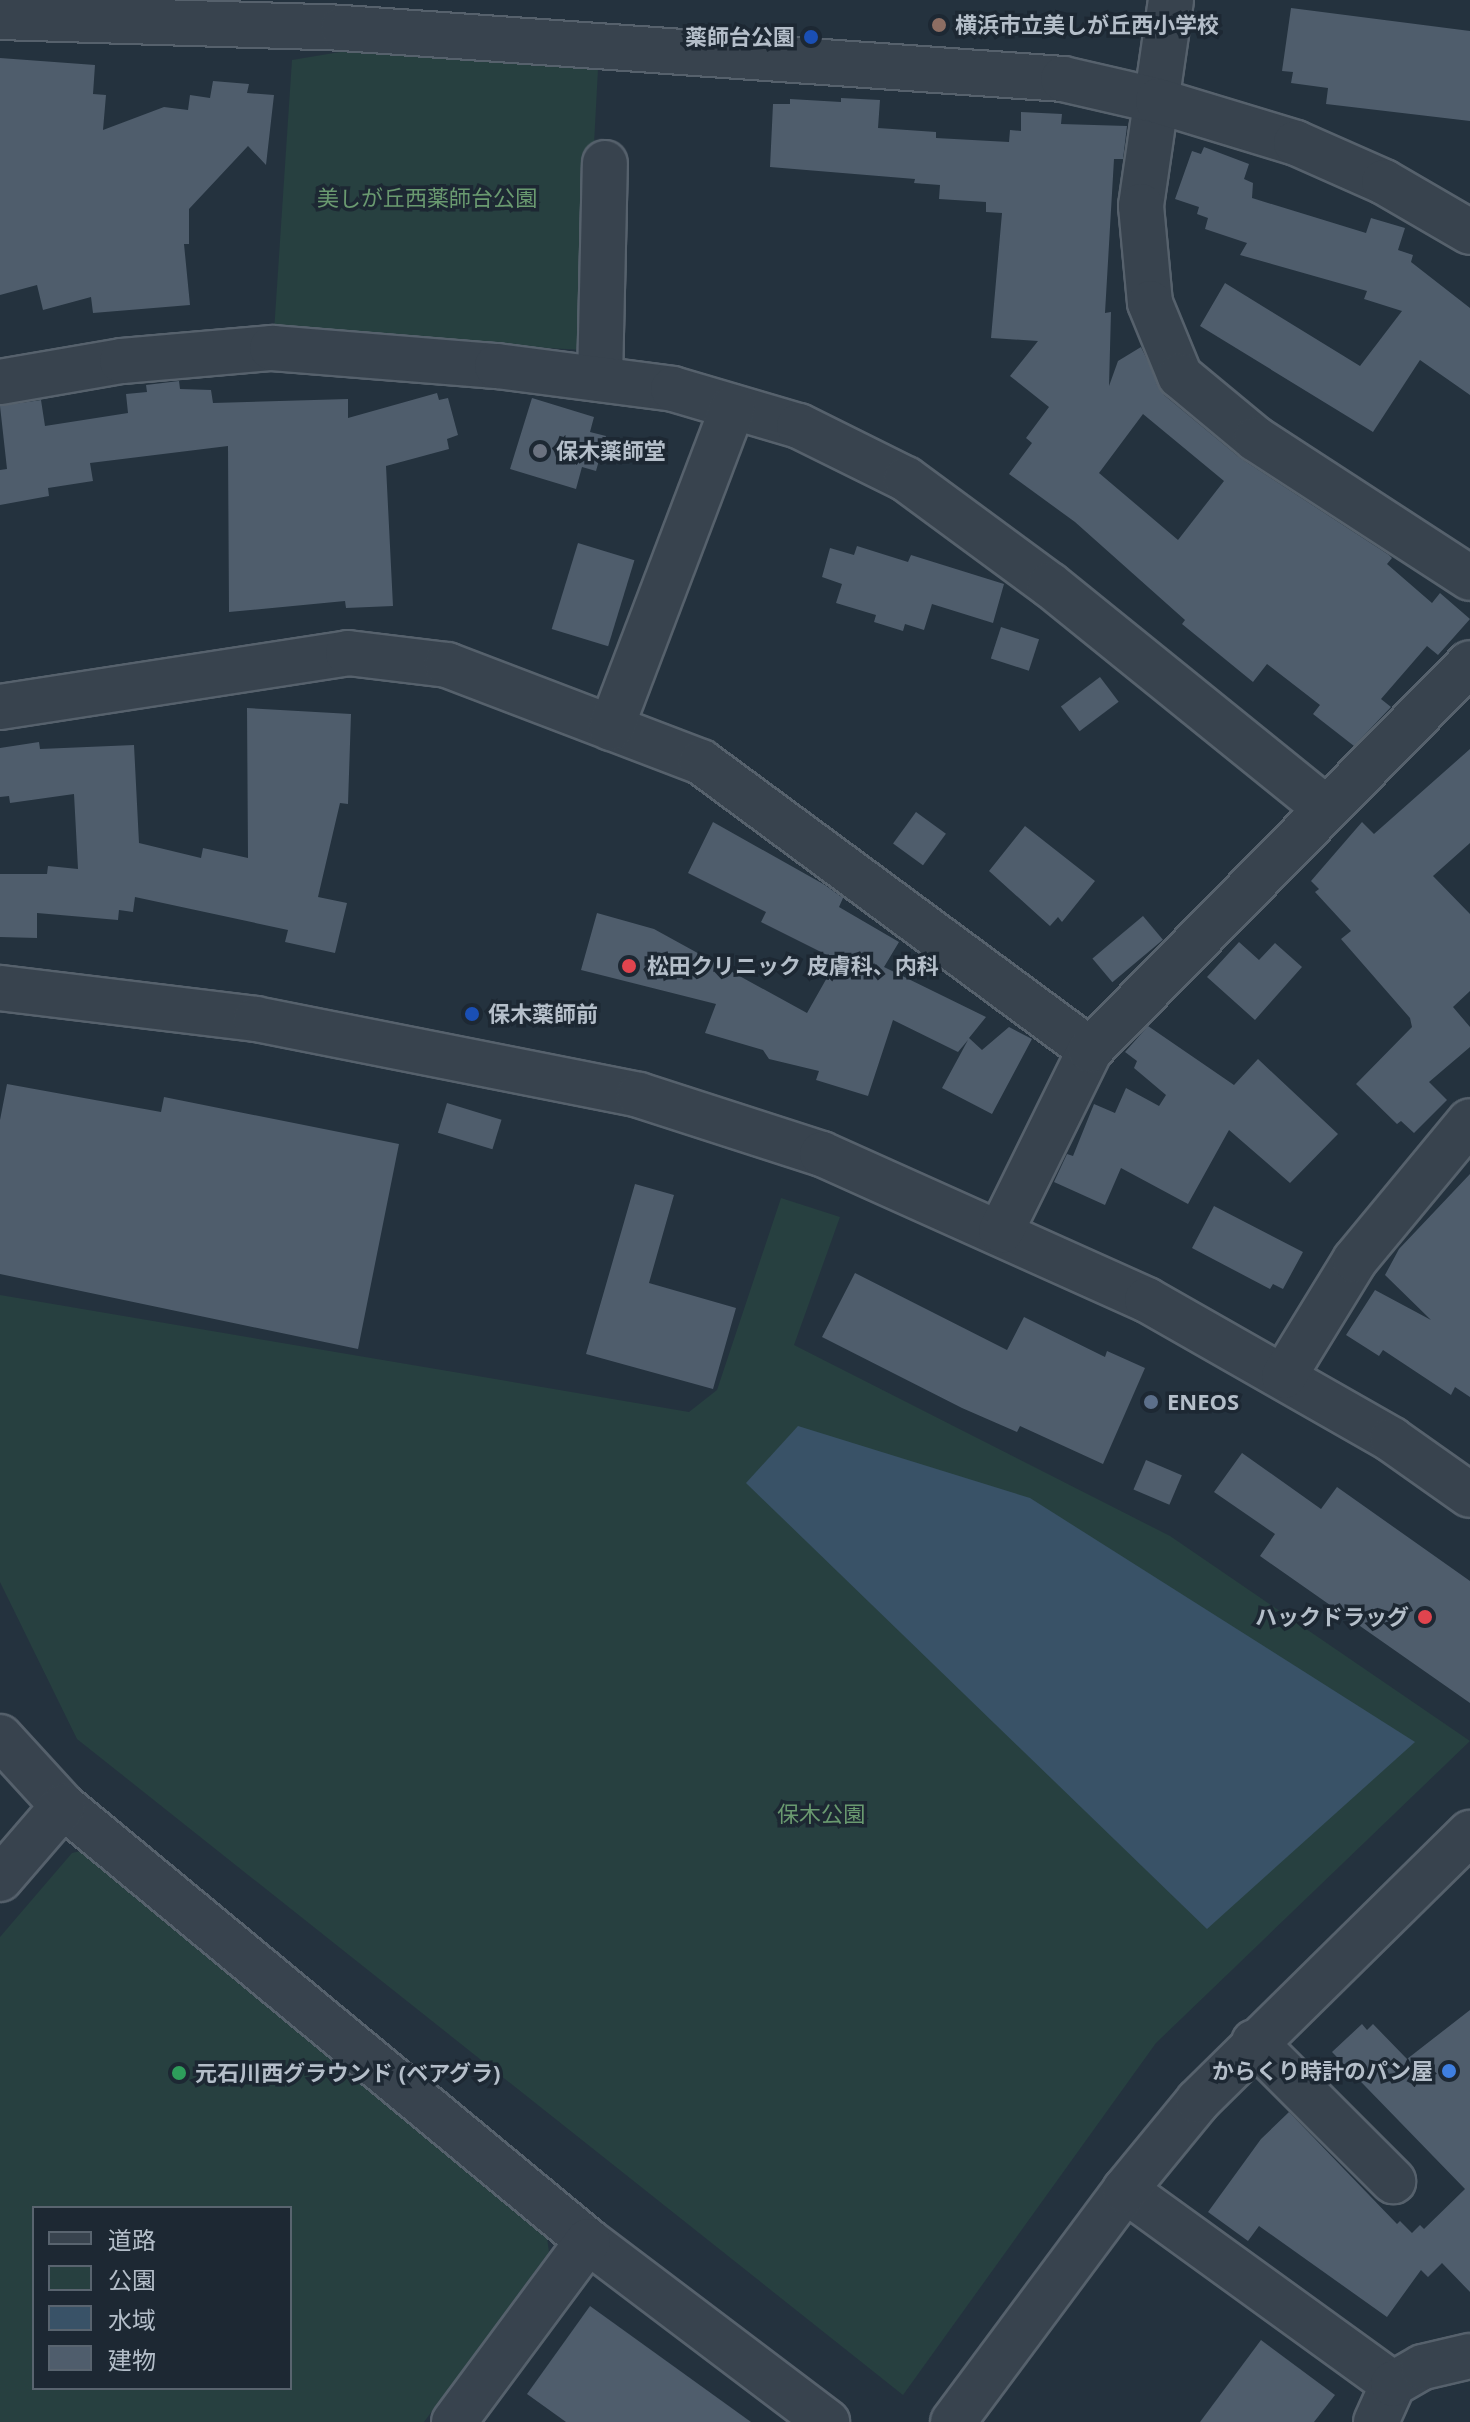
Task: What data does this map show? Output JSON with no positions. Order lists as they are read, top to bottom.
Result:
{
  "parks": ["美しが丘西薬師台公園", "保木公園"],
  "places": [
    "横浜市立美しが丘西小学校",
    "薬師台公園",
    "保木薬師堂",
    "松田クリニック 皮膚科、内科",
    "保木薬師前",
    "ENEOS",
    "ハックドラッグ",
    "からくり時計のパン屋",
    "元石川西グラウンド (ベアグラ)"
  ],
  "legend": [
    "道路",
    "公園",
    "水域",
    "建物"
  ]
}
